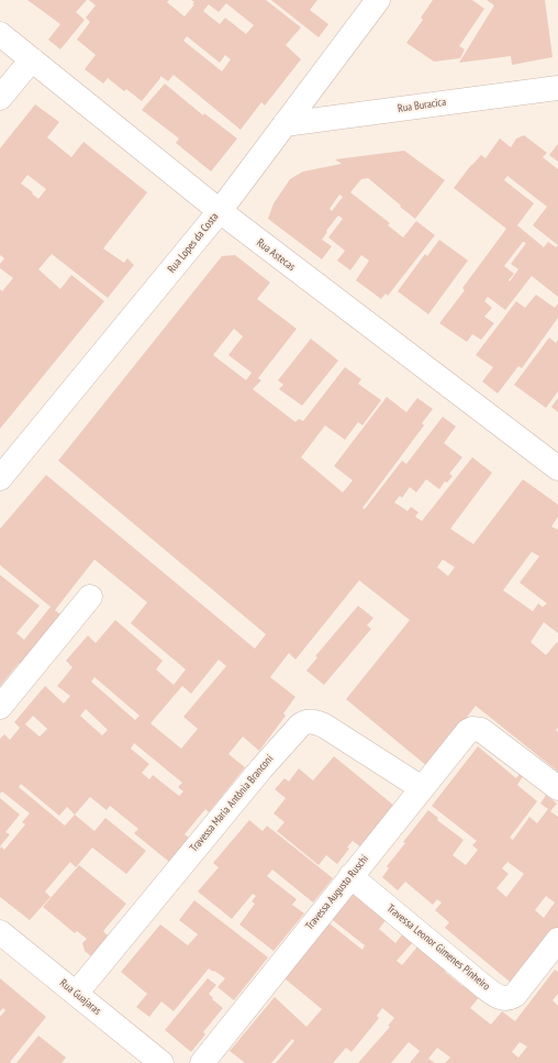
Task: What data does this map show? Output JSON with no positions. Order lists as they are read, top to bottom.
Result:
{
  "streets": {
    "street": [
      "Rua Buracica",
      "Rua Lopes da Costa",
      "Rua Astecas",
      "Travessa Maria Antônia Branconi",
      "Travessa Augusto Ruschi",
      "Travessa Leonor Gimenes Pinheiro",
      "Rua Guajaras"
    ]
  },
  "crossings": [
    ["Rua Buracica", "Rua Lopes da Costa"],
    ["Rua Lopes da Costa", "Rua Astecas"],
    ["Travessa Maria Antônia Branconi", "Travessa Augusto Ruschi"],
    ["Travessa Maria Antônia Branconi", "Rua Guajaras"],
    ["Travessa Augusto Ruschi", "Travessa Leonor Gimenes Pinheiro"]
  ]
}
